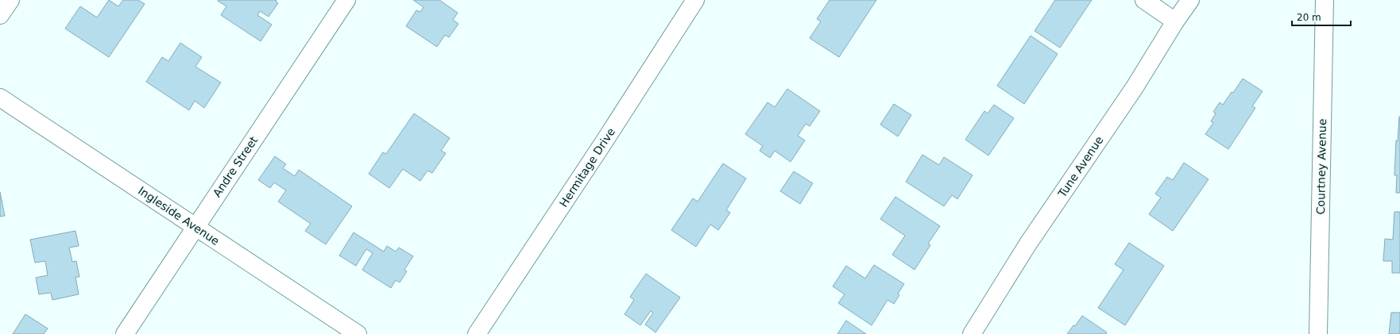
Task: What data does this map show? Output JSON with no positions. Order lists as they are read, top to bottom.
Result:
{
  "streets": {
    "street": [
      "Andre Street",
      "Tune Avenue",
      "Courtney Avenue",
      "Hermitage Drive",
      "Ingleside Avenue"
    ]
  },
  "crossings": [
    ["Andre Street", "Ingleside Avenue"]
  ],
  "scale_bar": "20 m"
}
